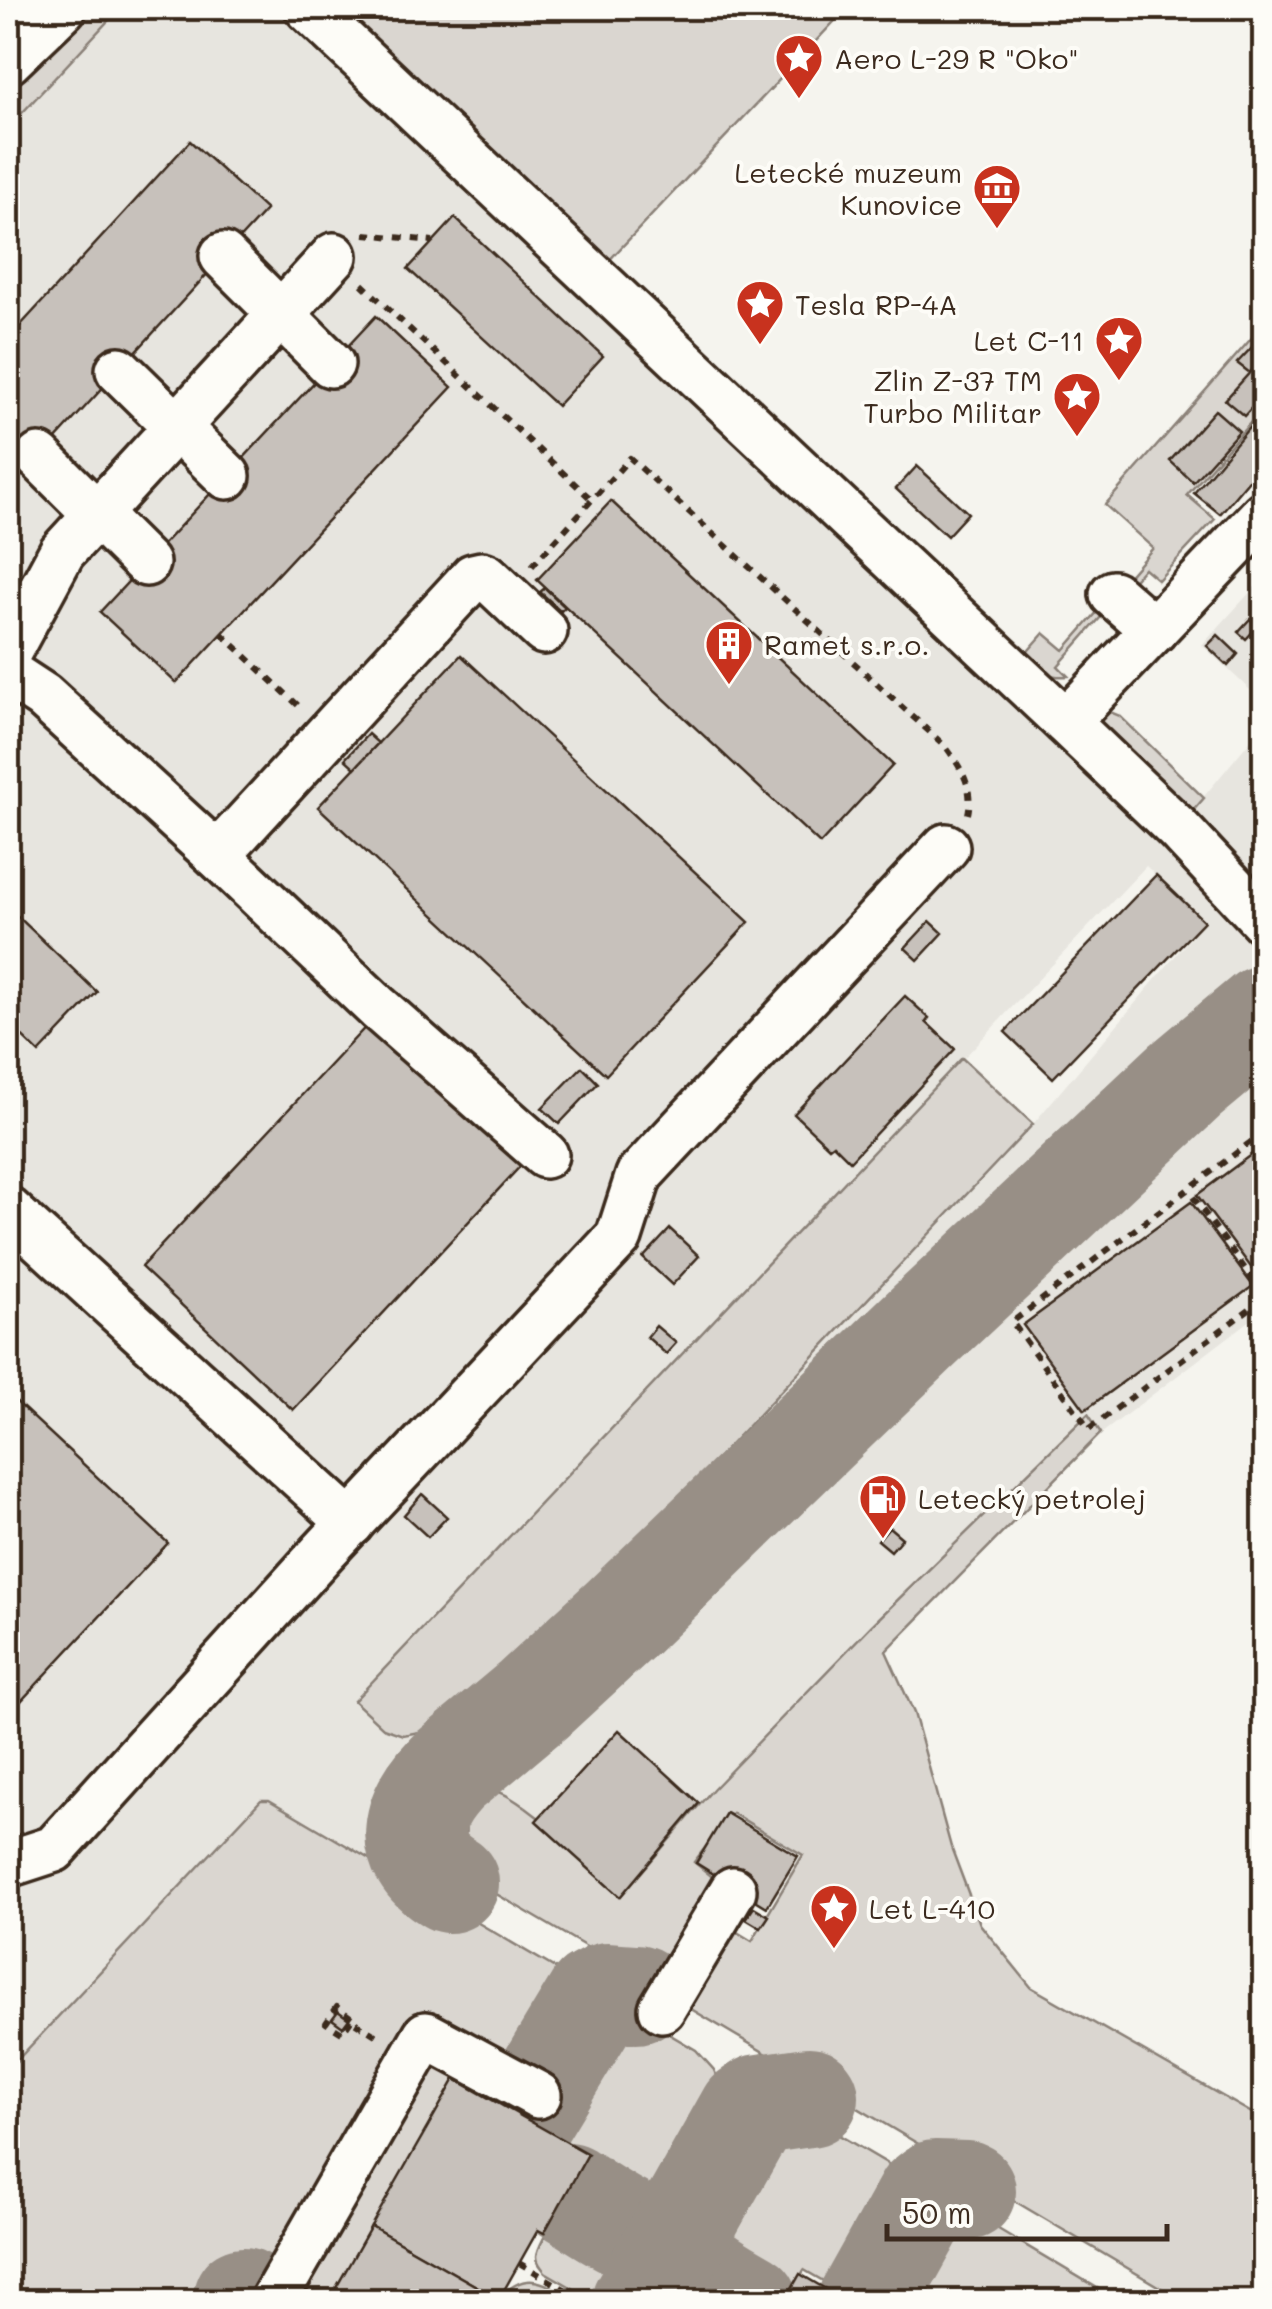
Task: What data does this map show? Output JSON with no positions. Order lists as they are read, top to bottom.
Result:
{
  "places": {
    "place": [
      "Aero L-29 R \"Oko\"",
      "Tesla RP-4A",
      "Let C-11",
      "Zlin Z-37 TM Turbo Militar",
      "Let L-410"
    ],
    "museum": ["Letecké muzeum Kunovice"],
    "building": ["Ramet s.r.o."],
    "fuel station": ["Letecký petrolej"]
  },
  "scale_bar": "50 m"
}
